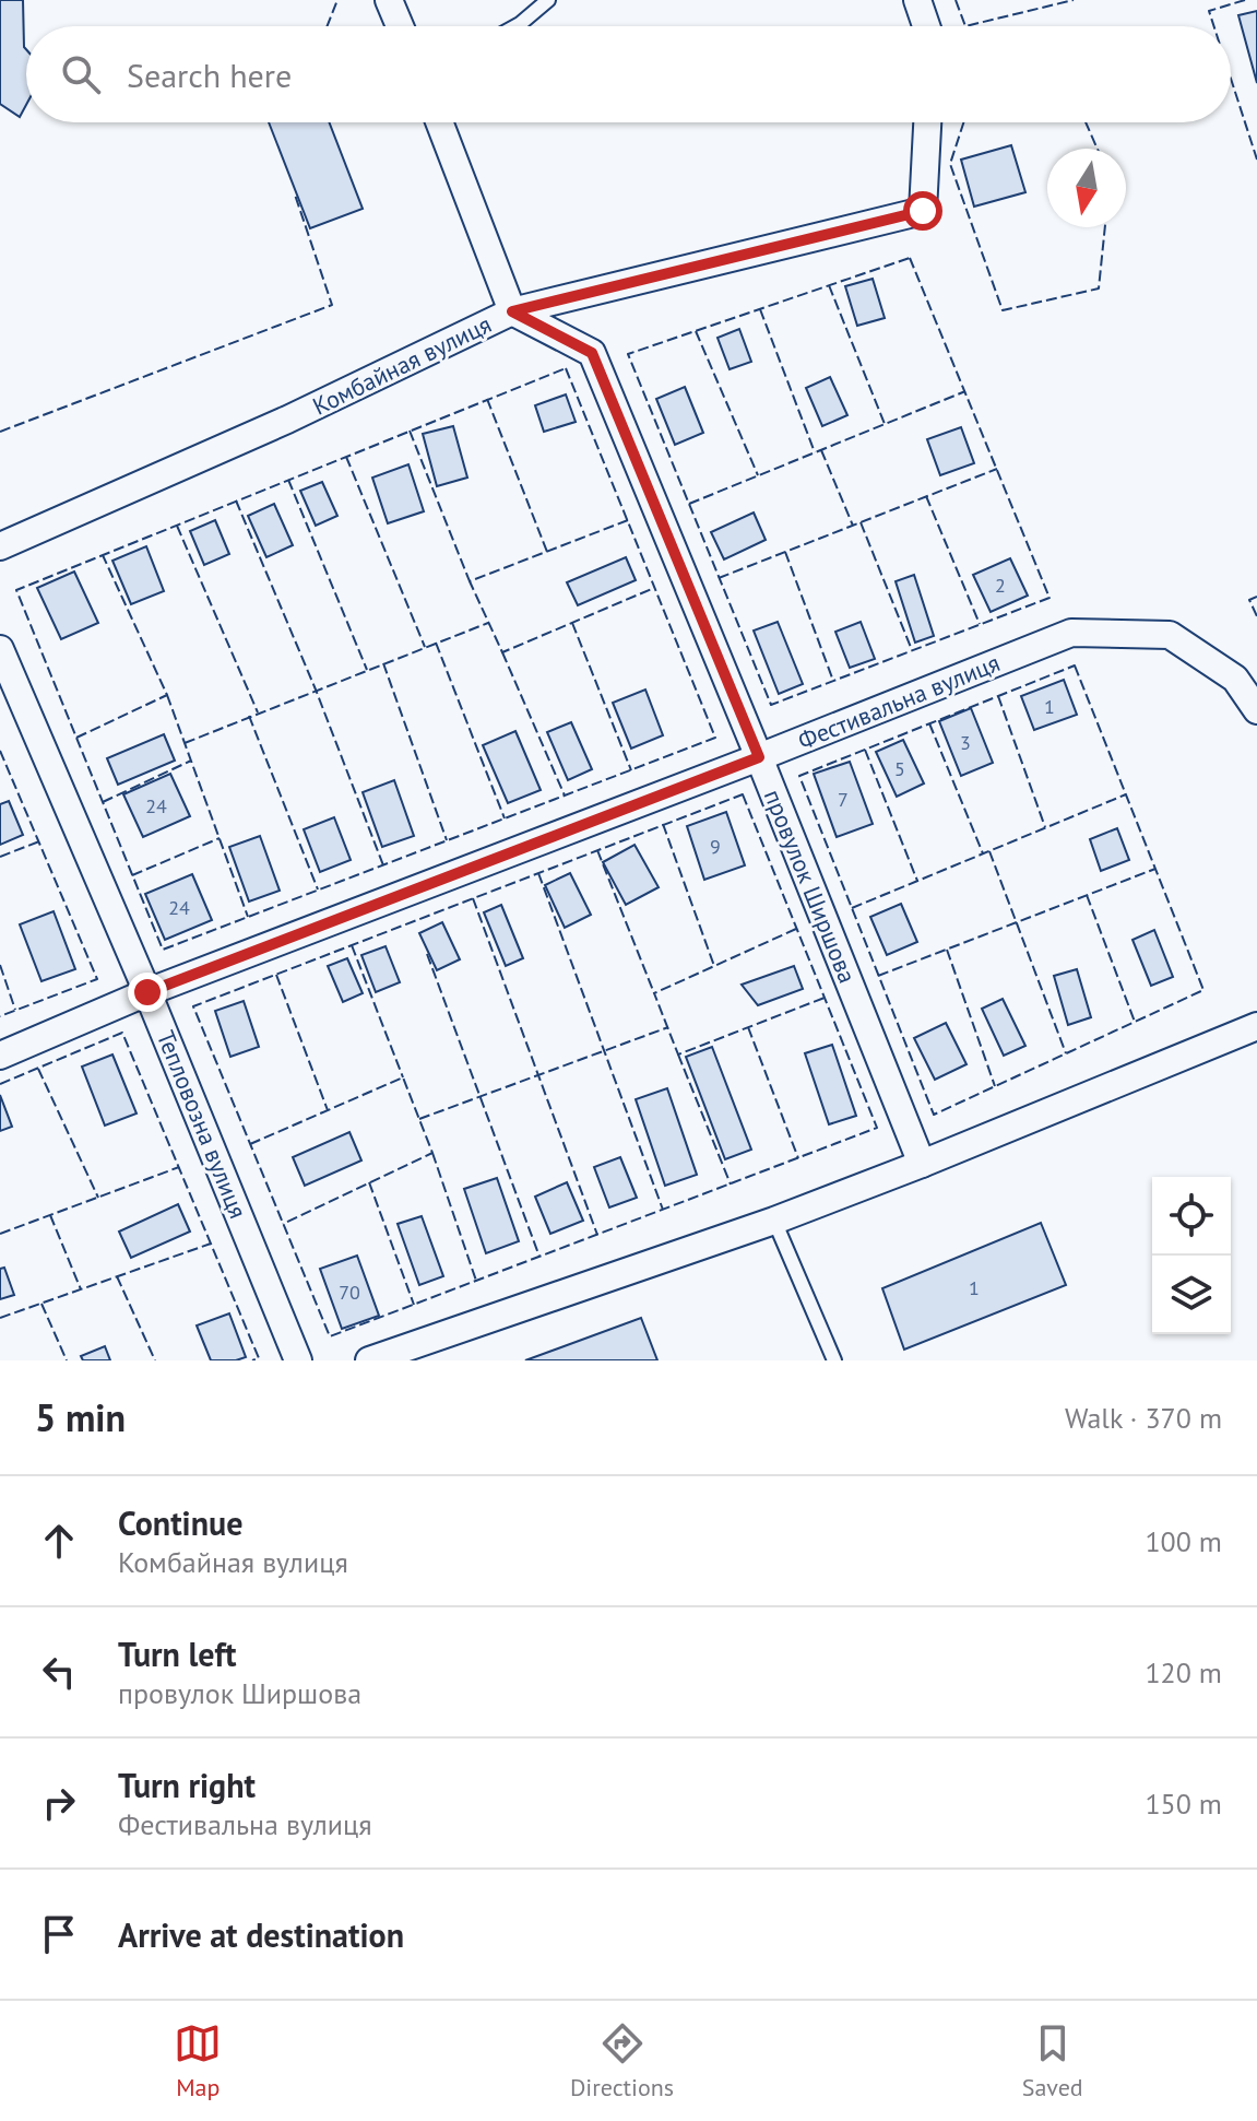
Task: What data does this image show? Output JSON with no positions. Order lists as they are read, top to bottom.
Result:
{
  "streets": {
    "street": [
      "Комбайная вулиця",
      "Фестивальна вулиця",
      "провулок Ширшова",
      "Тепловозна вулиця"
    ]
  },
  "crossings": [
    ["Комбайная вулиця", "провулок Ширшова"],
    ["Фестивальна вулиця", "провулок Ширшова"],
    ["Фестивальна вулиця", "Тепловозна вулиця"]
  ],
  "house_numbers": [
    "2",
    "1",
    "3",
    "5",
    "7",
    "24",
    "9",
    "24",
    "1",
    "70"
  ],
  "north": "bottom",
  "page": {
    "search": "Search here",
    "heading": ["5 min", "Walk · 370 m"],
    "list": [
      ["Continue", "Комбайная вулиця", "100 m"],
      ["Turn left", "провулок Ширшова", "120 m"],
      ["Turn right", "Фестивальна вулиця", "150 m"],
      "Arrive at destination"
    ],
    "nav": ["Map", "Directions", "Saved"]
  }
}
